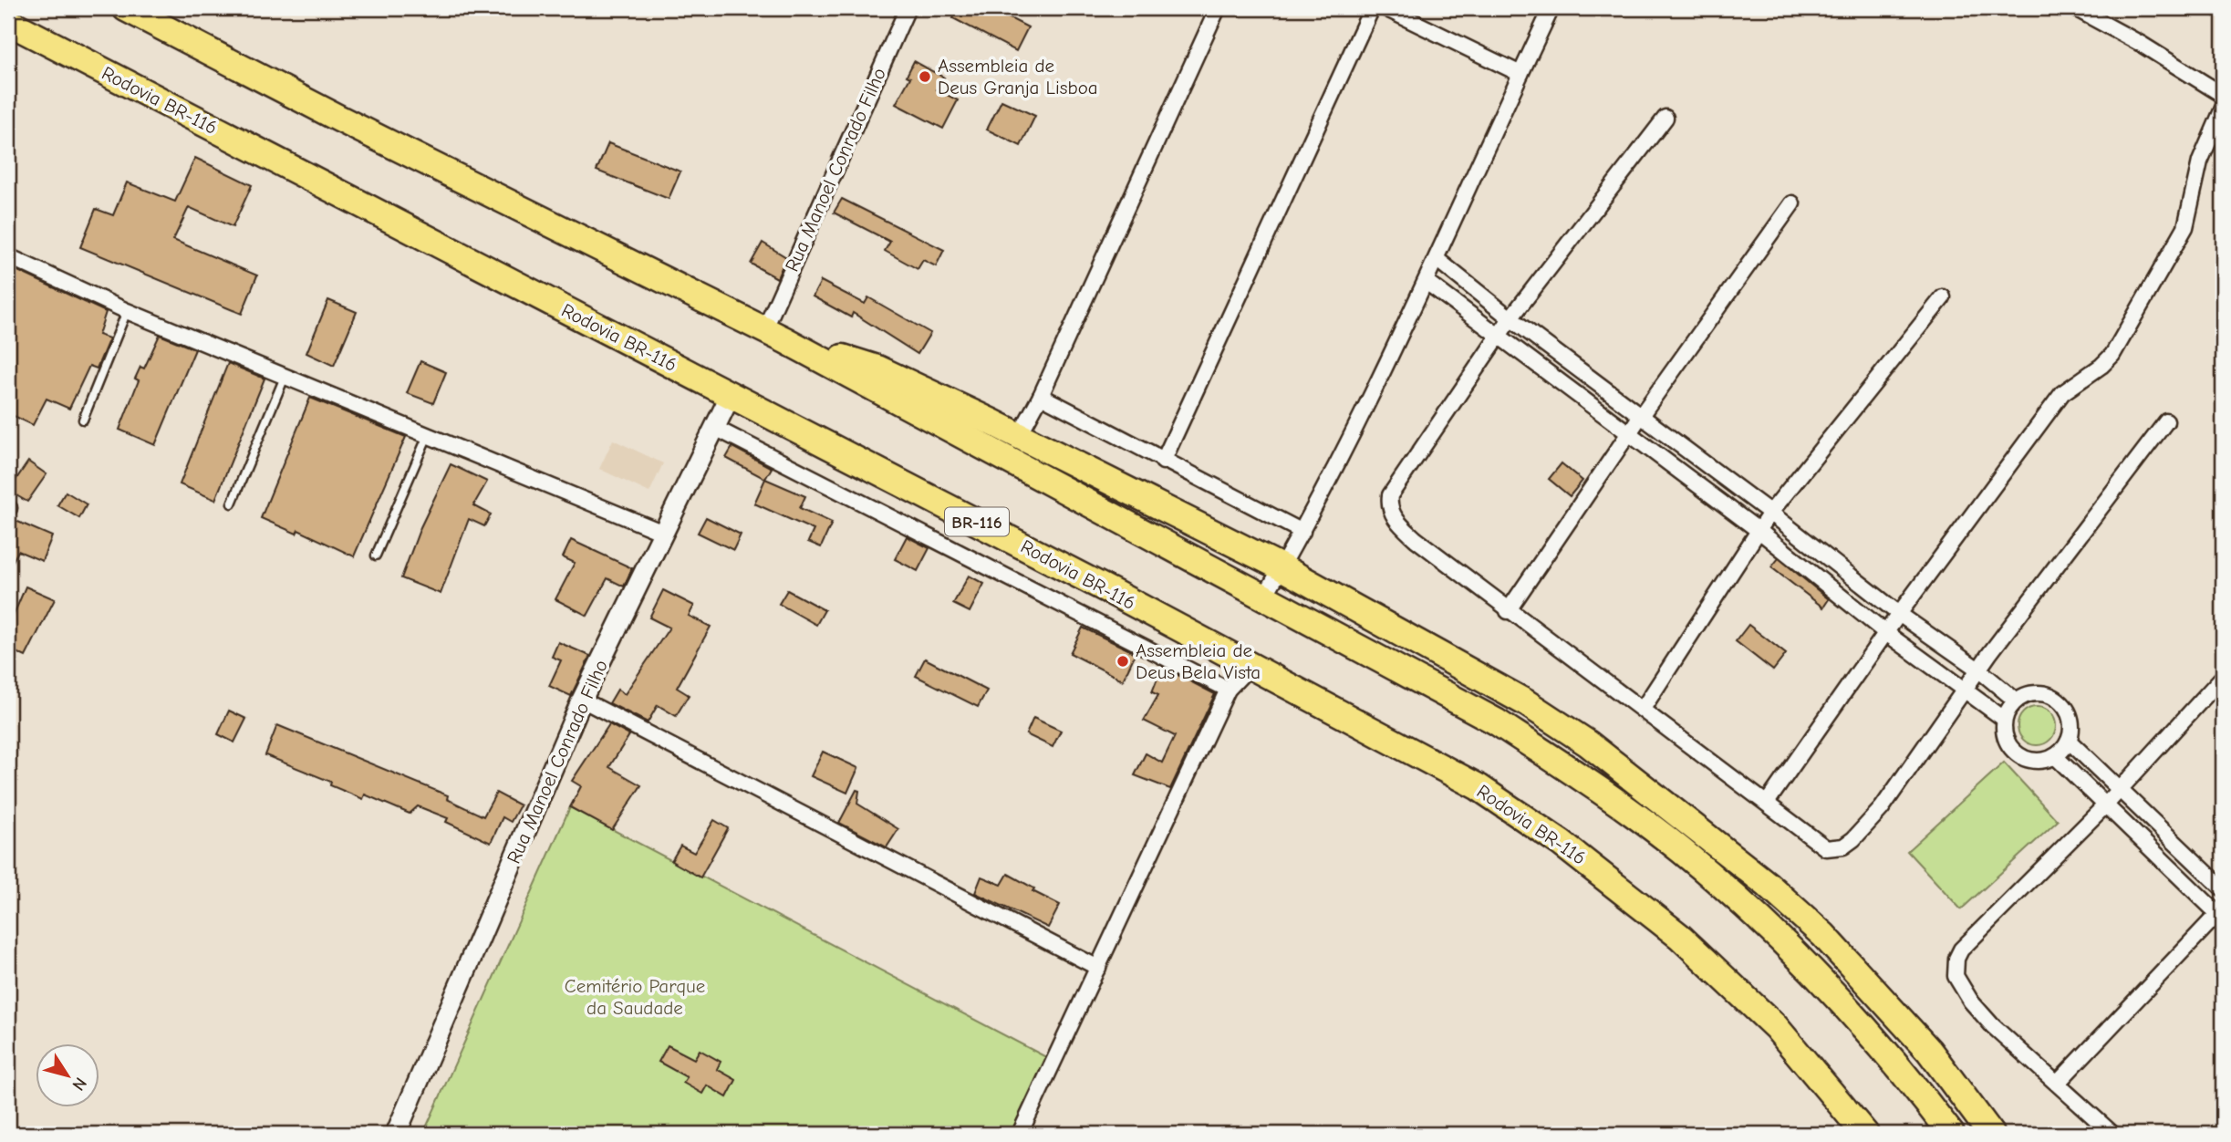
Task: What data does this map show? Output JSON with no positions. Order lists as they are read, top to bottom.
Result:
{
  "streets": {
    "highway": ["Rodovia BR-116", "BR-116"],
    "street": ["Rua Manoel Conrado Filho"]
  },
  "crossings": [
    ["Rodovia BR-116", "Rua Manoel Conrado Filho"]
  ],
  "parks": ["Cemitério Parque da Saudade"],
  "places": ["Assembleia de Deus Granja Lisboa", "Assembleia de Deus Bela Vista"],
  "north": "bottom right"
}
